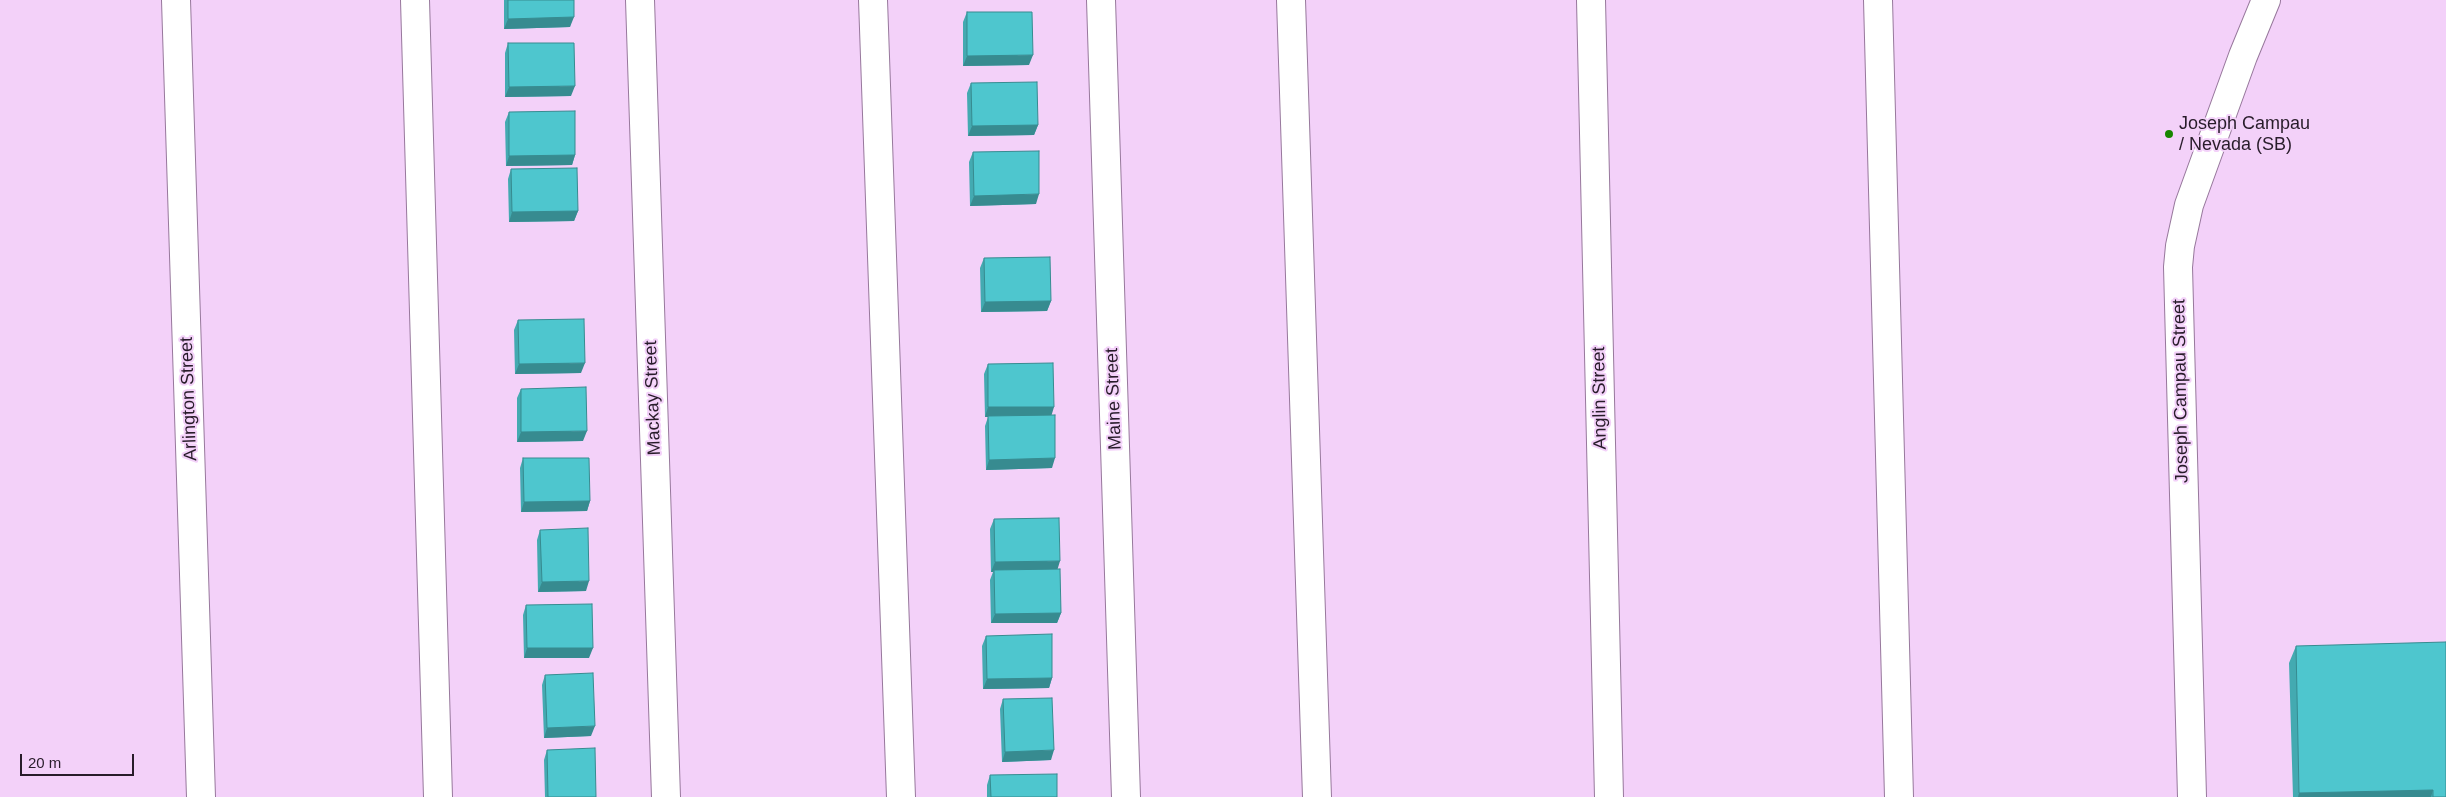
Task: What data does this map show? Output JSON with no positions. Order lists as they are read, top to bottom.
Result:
{
  "streets": {
    "street": [
      "Joseph Campau Street",
      "Mackay Street",
      "Anglin Street",
      "Arlington Street",
      "Maine Street"
    ]
  },
  "places": ["Joseph Campau / Nevada (SB)"],
  "scale_bar": "20 m"
}
